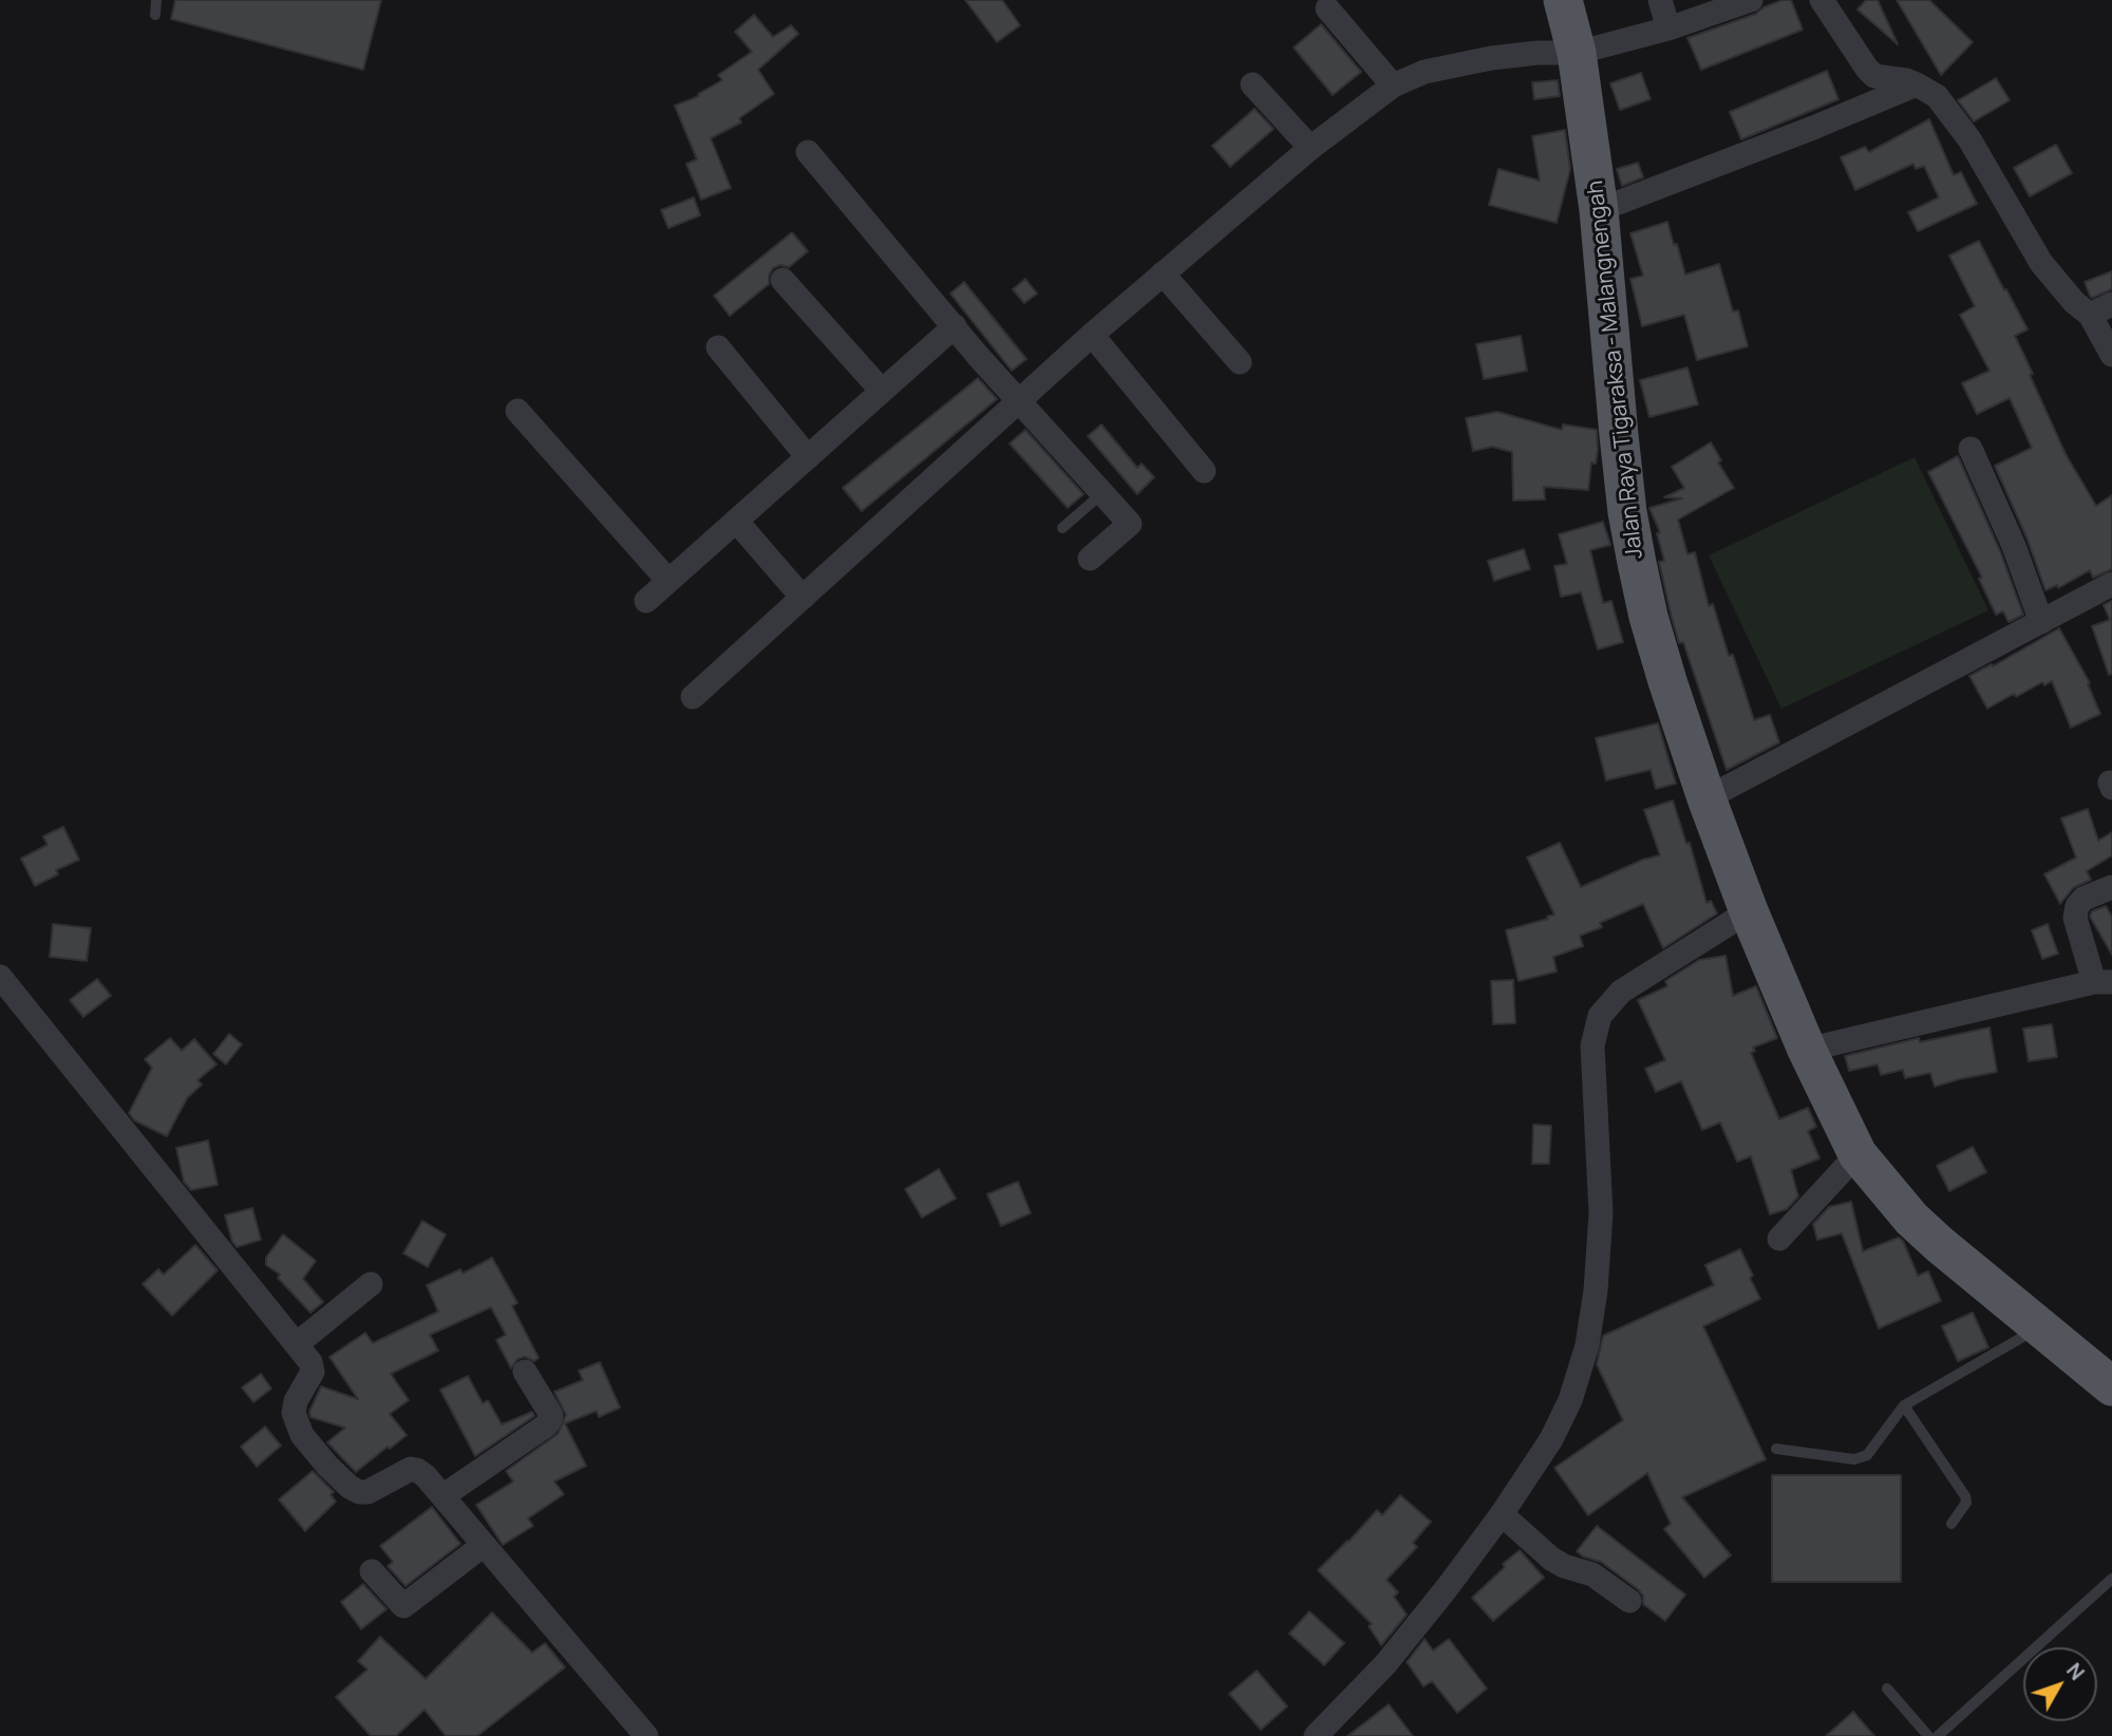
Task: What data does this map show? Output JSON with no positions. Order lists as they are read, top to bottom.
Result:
{
  "streets": {
    "main road": ["Jalan Raya Tigaraksa - Malangnengah"]
  },
  "north": "top right"
}
